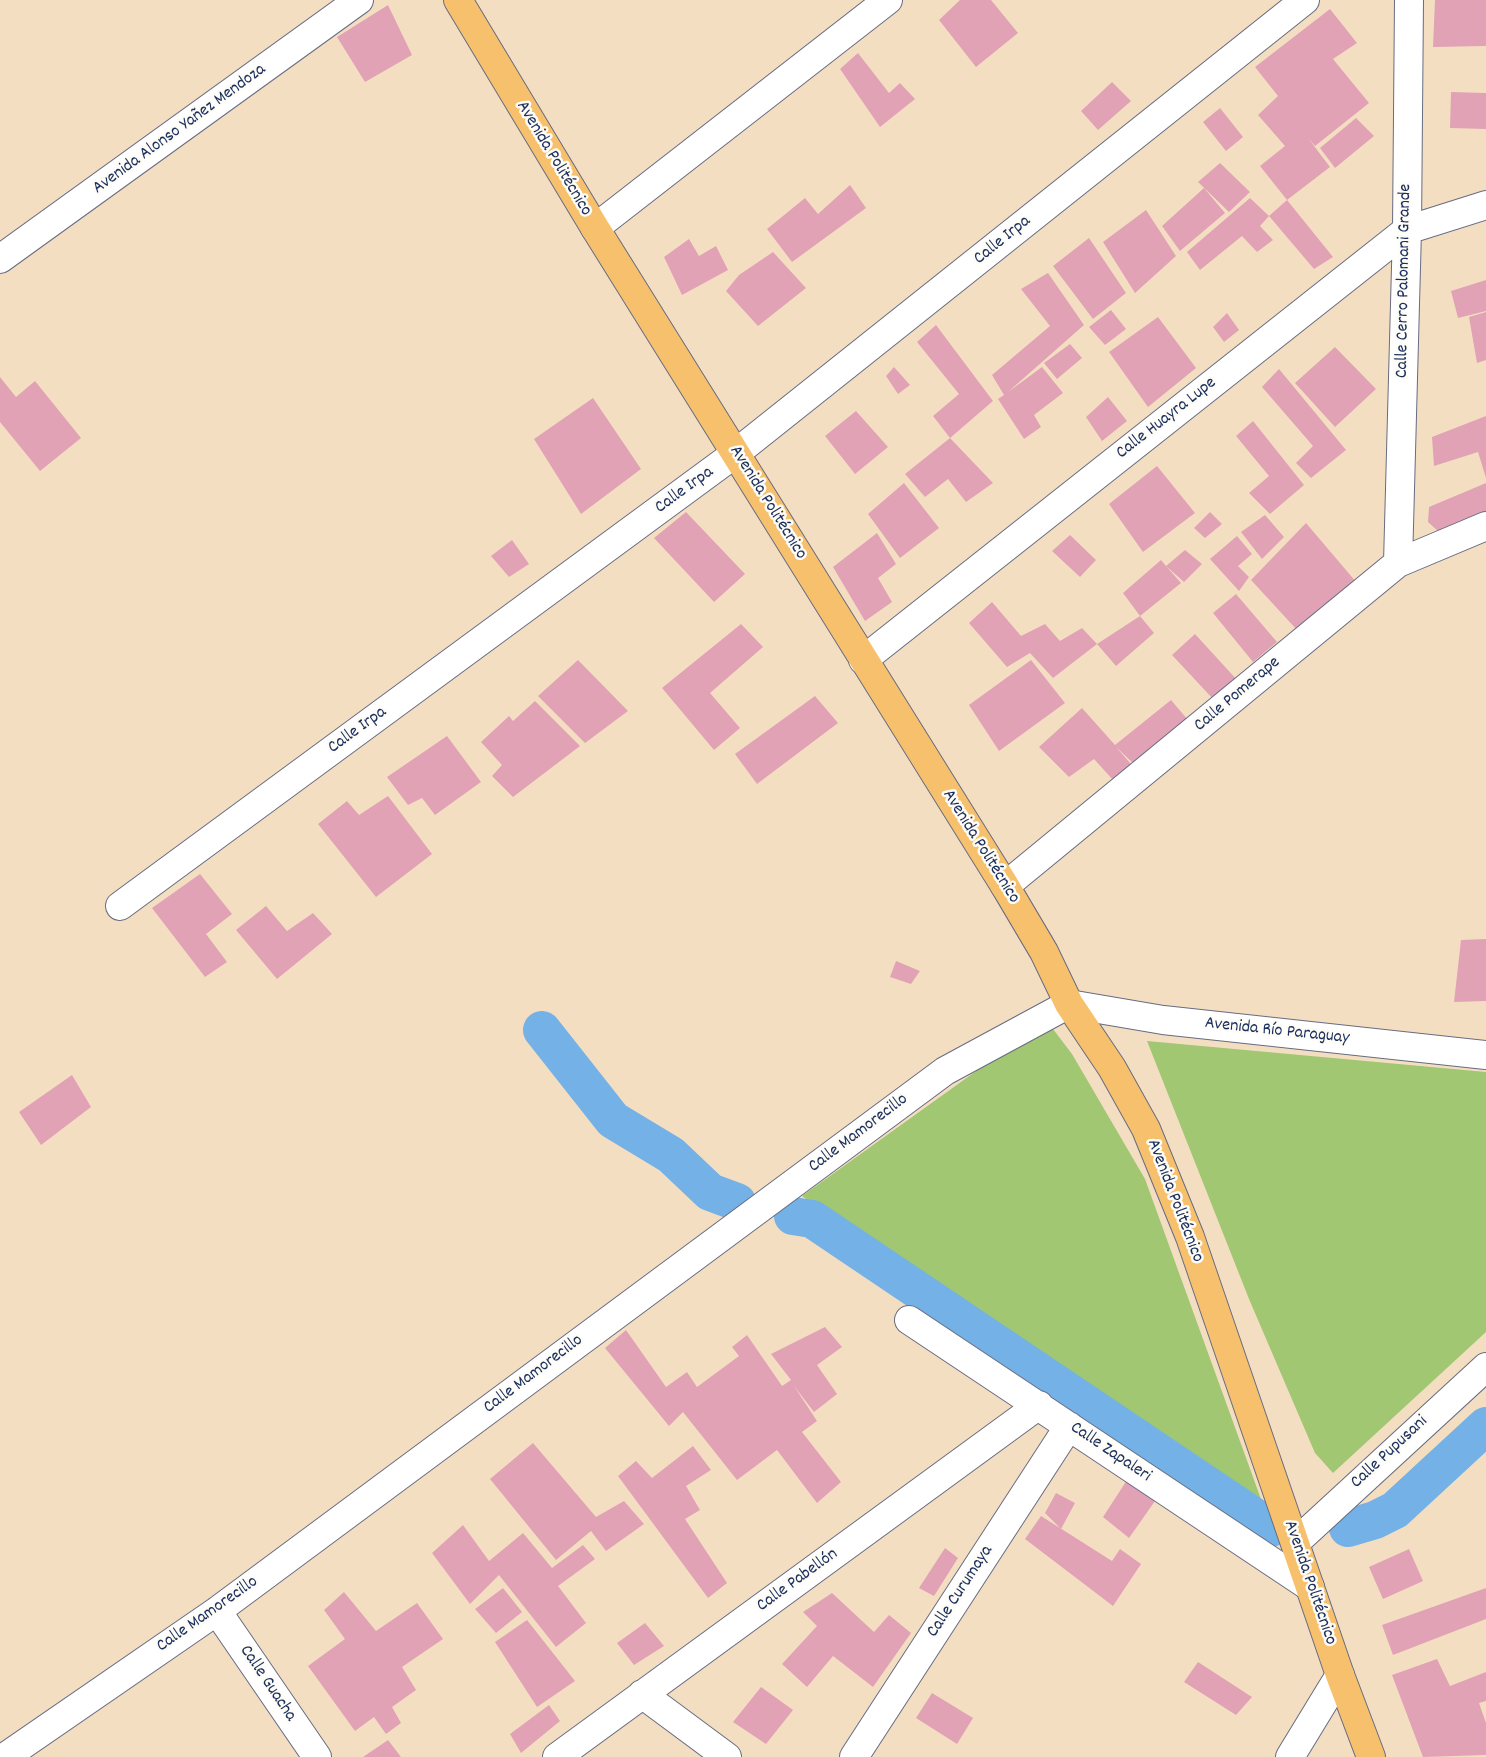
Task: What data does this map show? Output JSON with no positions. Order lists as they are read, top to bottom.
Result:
{
  "streets": {
    "main road": ["Avenida Politécnico"],
    "street": [
      "Avenida Alonso Yañez Mendoza",
      "Calle Irpa",
      "Calle Cerro Palomani Grande",
      "Calle Huayra Lupe",
      "Calle Pomerape",
      "Avenida Río Paraguay",
      "Calle Mamorecillo",
      "Calle Zapaleri",
      "Calle Pupusani",
      "Calle Pabellón",
      "Calle Curumaya",
      "Calle Guacha"
    ]
  },
  "crossings": [
    ["Avenida Politécnico", "Calle Irpa"],
    ["Avenida Politécnico", "Calle Huayra Lupe"],
    ["Avenida Politécnico", "Calle Pomerape"],
    ["Avenida Politécnico", "Avenida Río Paraguay"],
    ["Avenida Politécnico", "Calle Mamorecillo"],
    ["Avenida Politécnico", "Calle Zapaleri"],
    ["Avenida Politécnico", "Calle Pupusani"],
    ["Calle Cerro Palomani Grande", "Calle Huayra Lupe"],
    ["Calle Cerro Palomani Grande", "Calle Pomerape"],
    ["Avenida Río Paraguay", "Calle Mamorecillo"],
    ["Calle Mamorecillo", "Calle Guacha"],
    ["Calle Zapaleri", "Calle Pabellón"],
    ["Calle Zapaleri", "Calle Curumaya"]
  ]
}
